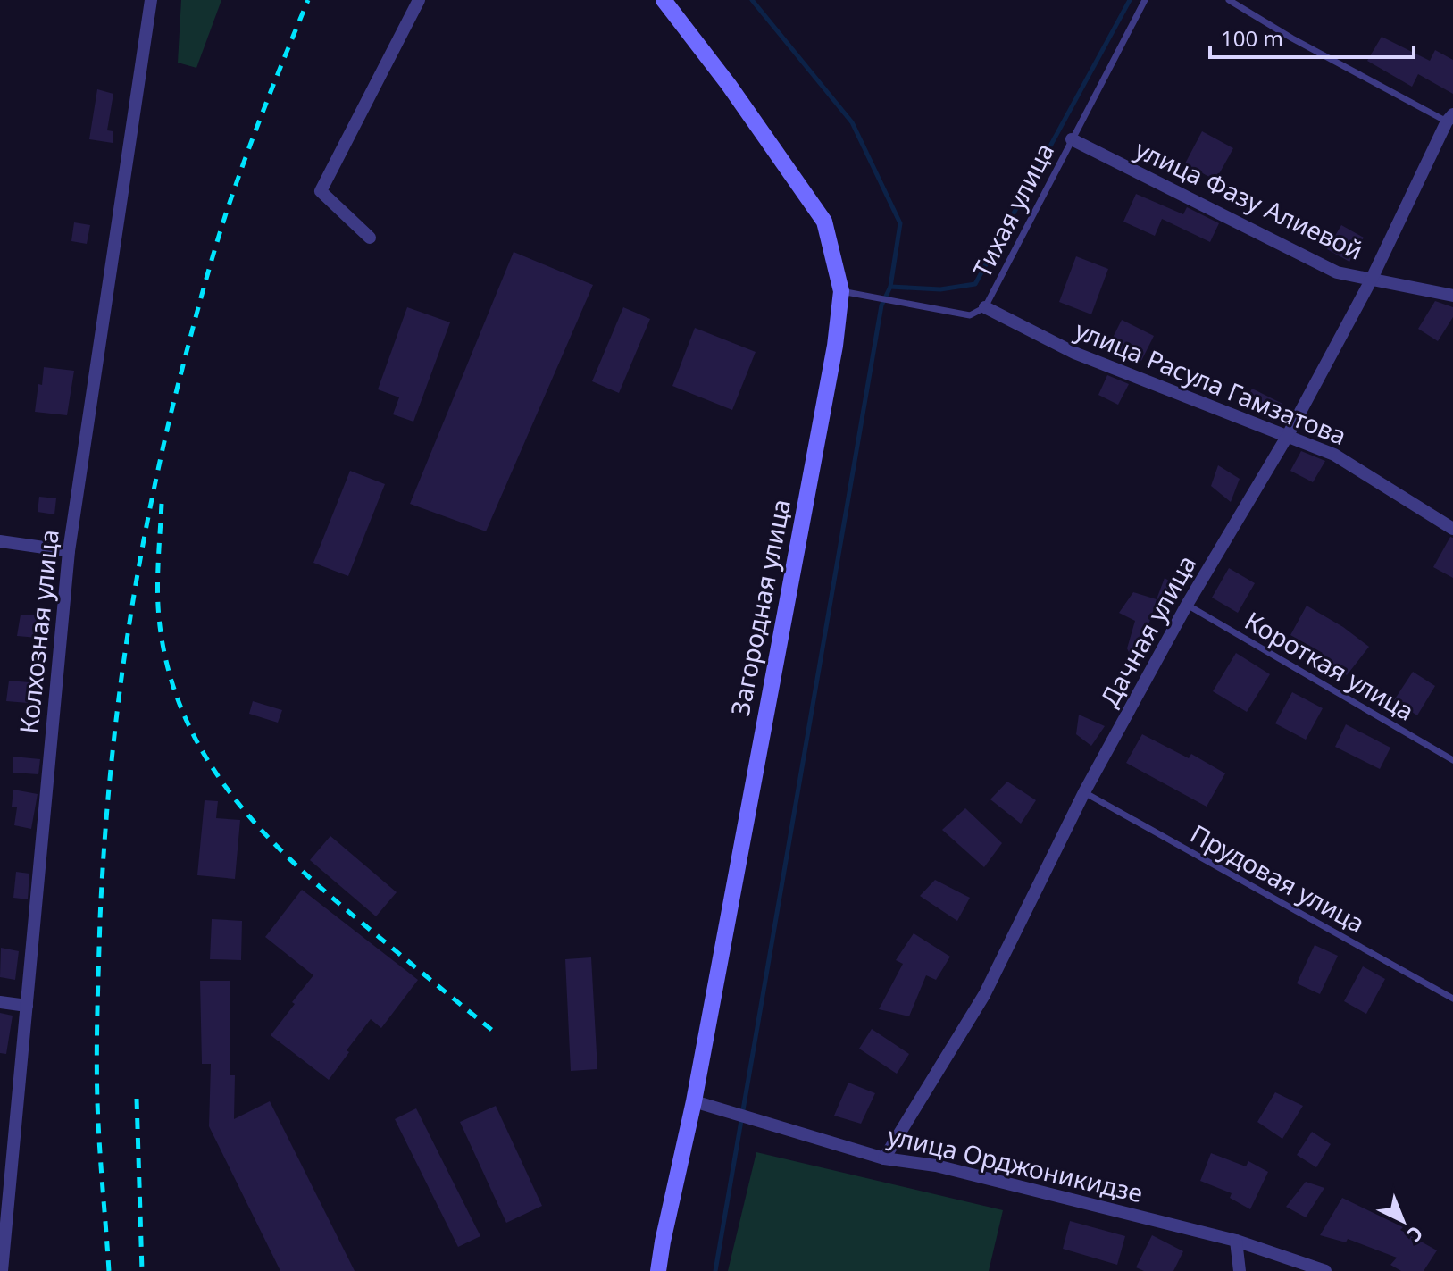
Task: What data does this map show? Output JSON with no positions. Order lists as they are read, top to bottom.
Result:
{
  "streets": {
    "main road": ["Загородная улица"],
    "street": [
      "улица Фазу Алиевой",
      "улица Расула Гамзатова",
      "Дачная улица",
      "Колхозная улица",
      "улица Орджоникидзе"
    ],
    "lane": ["Тихая улица", "Короткая улица", "Прудовая улица"]
  },
  "crossings": [
    ["улица Фазу Алиевой", "Тихая улица"],
    ["улица Фазу Алиевой", "Дачная улица"],
    ["Тихая улица", "улица Расула Гамзатова"],
    ["Тихая улица", "Загородная улица"],
    ["улица Расула Гамзатова", "Дачная улица"],
    ["Загородная улица", "улица Орджоникидзе"],
    ["Дачная улица", "Короткая улица"],
    ["Дачная улица", "Прудовая улица"],
    ["Дачная улица", "улица Орджоникидзе"]
  ],
  "scale_bar": "100 m",
  "north": "bottom right"
}
